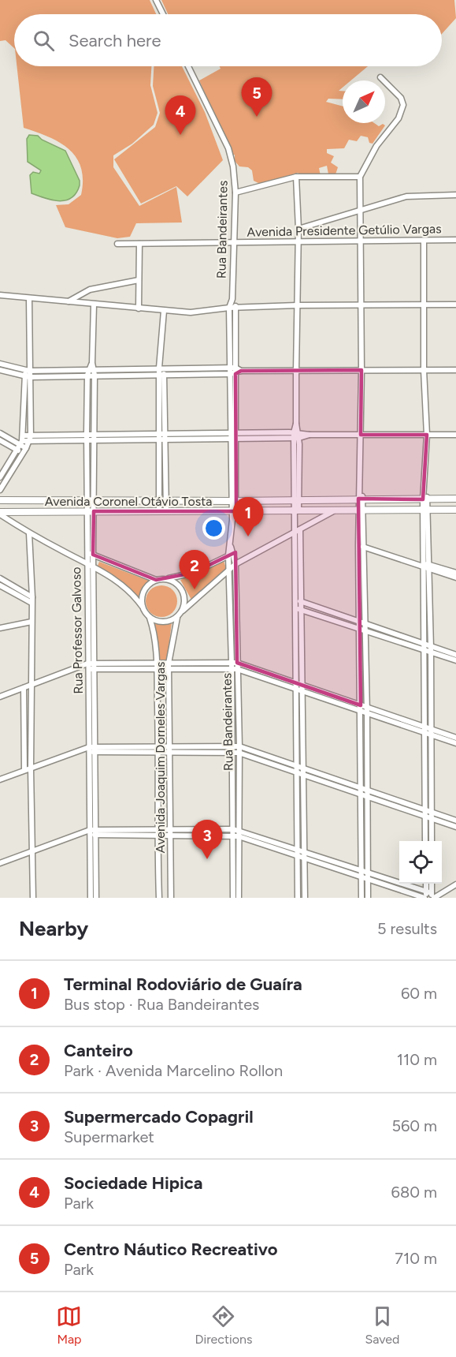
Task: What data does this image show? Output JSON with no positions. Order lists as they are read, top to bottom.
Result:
{
  "streets": {
    "main road": ["Avenida Coronel Otávio Tosta"],
    "street": [
      "Rua Bandeirantes",
      "Avenida Presidente Getúlio Vargas",
      "Rua Professor Galvoso",
      "Avenida Joaquim Dorneles Vargas"
    ]
  },
  "crossings": [
    ["Rua Bandeirantes", "Avenida Presidente Getúlio Vargas"],
    ["Rua Bandeirantes", "Avenida Coronel Otávio Tosta"],
    ["Avenida Coronel Otávio Tosta", "Rua Professor Galvoso"]
  ],
  "north": "top right",
  "page": {
    "search": "Search here",
    "pins": [
      "5",
      "4",
      "1",
      "2",
      "3"
    ],
    "heading": ["Nearby", "5 results"],
    "list": [
      {
        "mark": "1",
        "name": "Terminal Rodoviário de Guaíra",
        "note": "Bus stop · Rua Bandeirantes",
        "value": "60 m"
      },
      {
        "mark": "2",
        "name": "Canteiro",
        "note": "Park · Avenida Marcelino Rollon",
        "value": "110 m"
      },
      {
        "mark": "3",
        "name": "Supermercado Copagril",
        "note": "Supermarket",
        "value": "560 m"
      },
      {
        "mark": "4",
        "name": "Sociedade Hipica",
        "note": "Park",
        "value": "680 m"
      },
      {
        "mark": "5",
        "name": "Centro Náutico Recreativo",
        "note": "Park",
        "value": "710 m"
      }
    ],
    "nav": ["Map", "Directions", "Saved"]
  }
}
